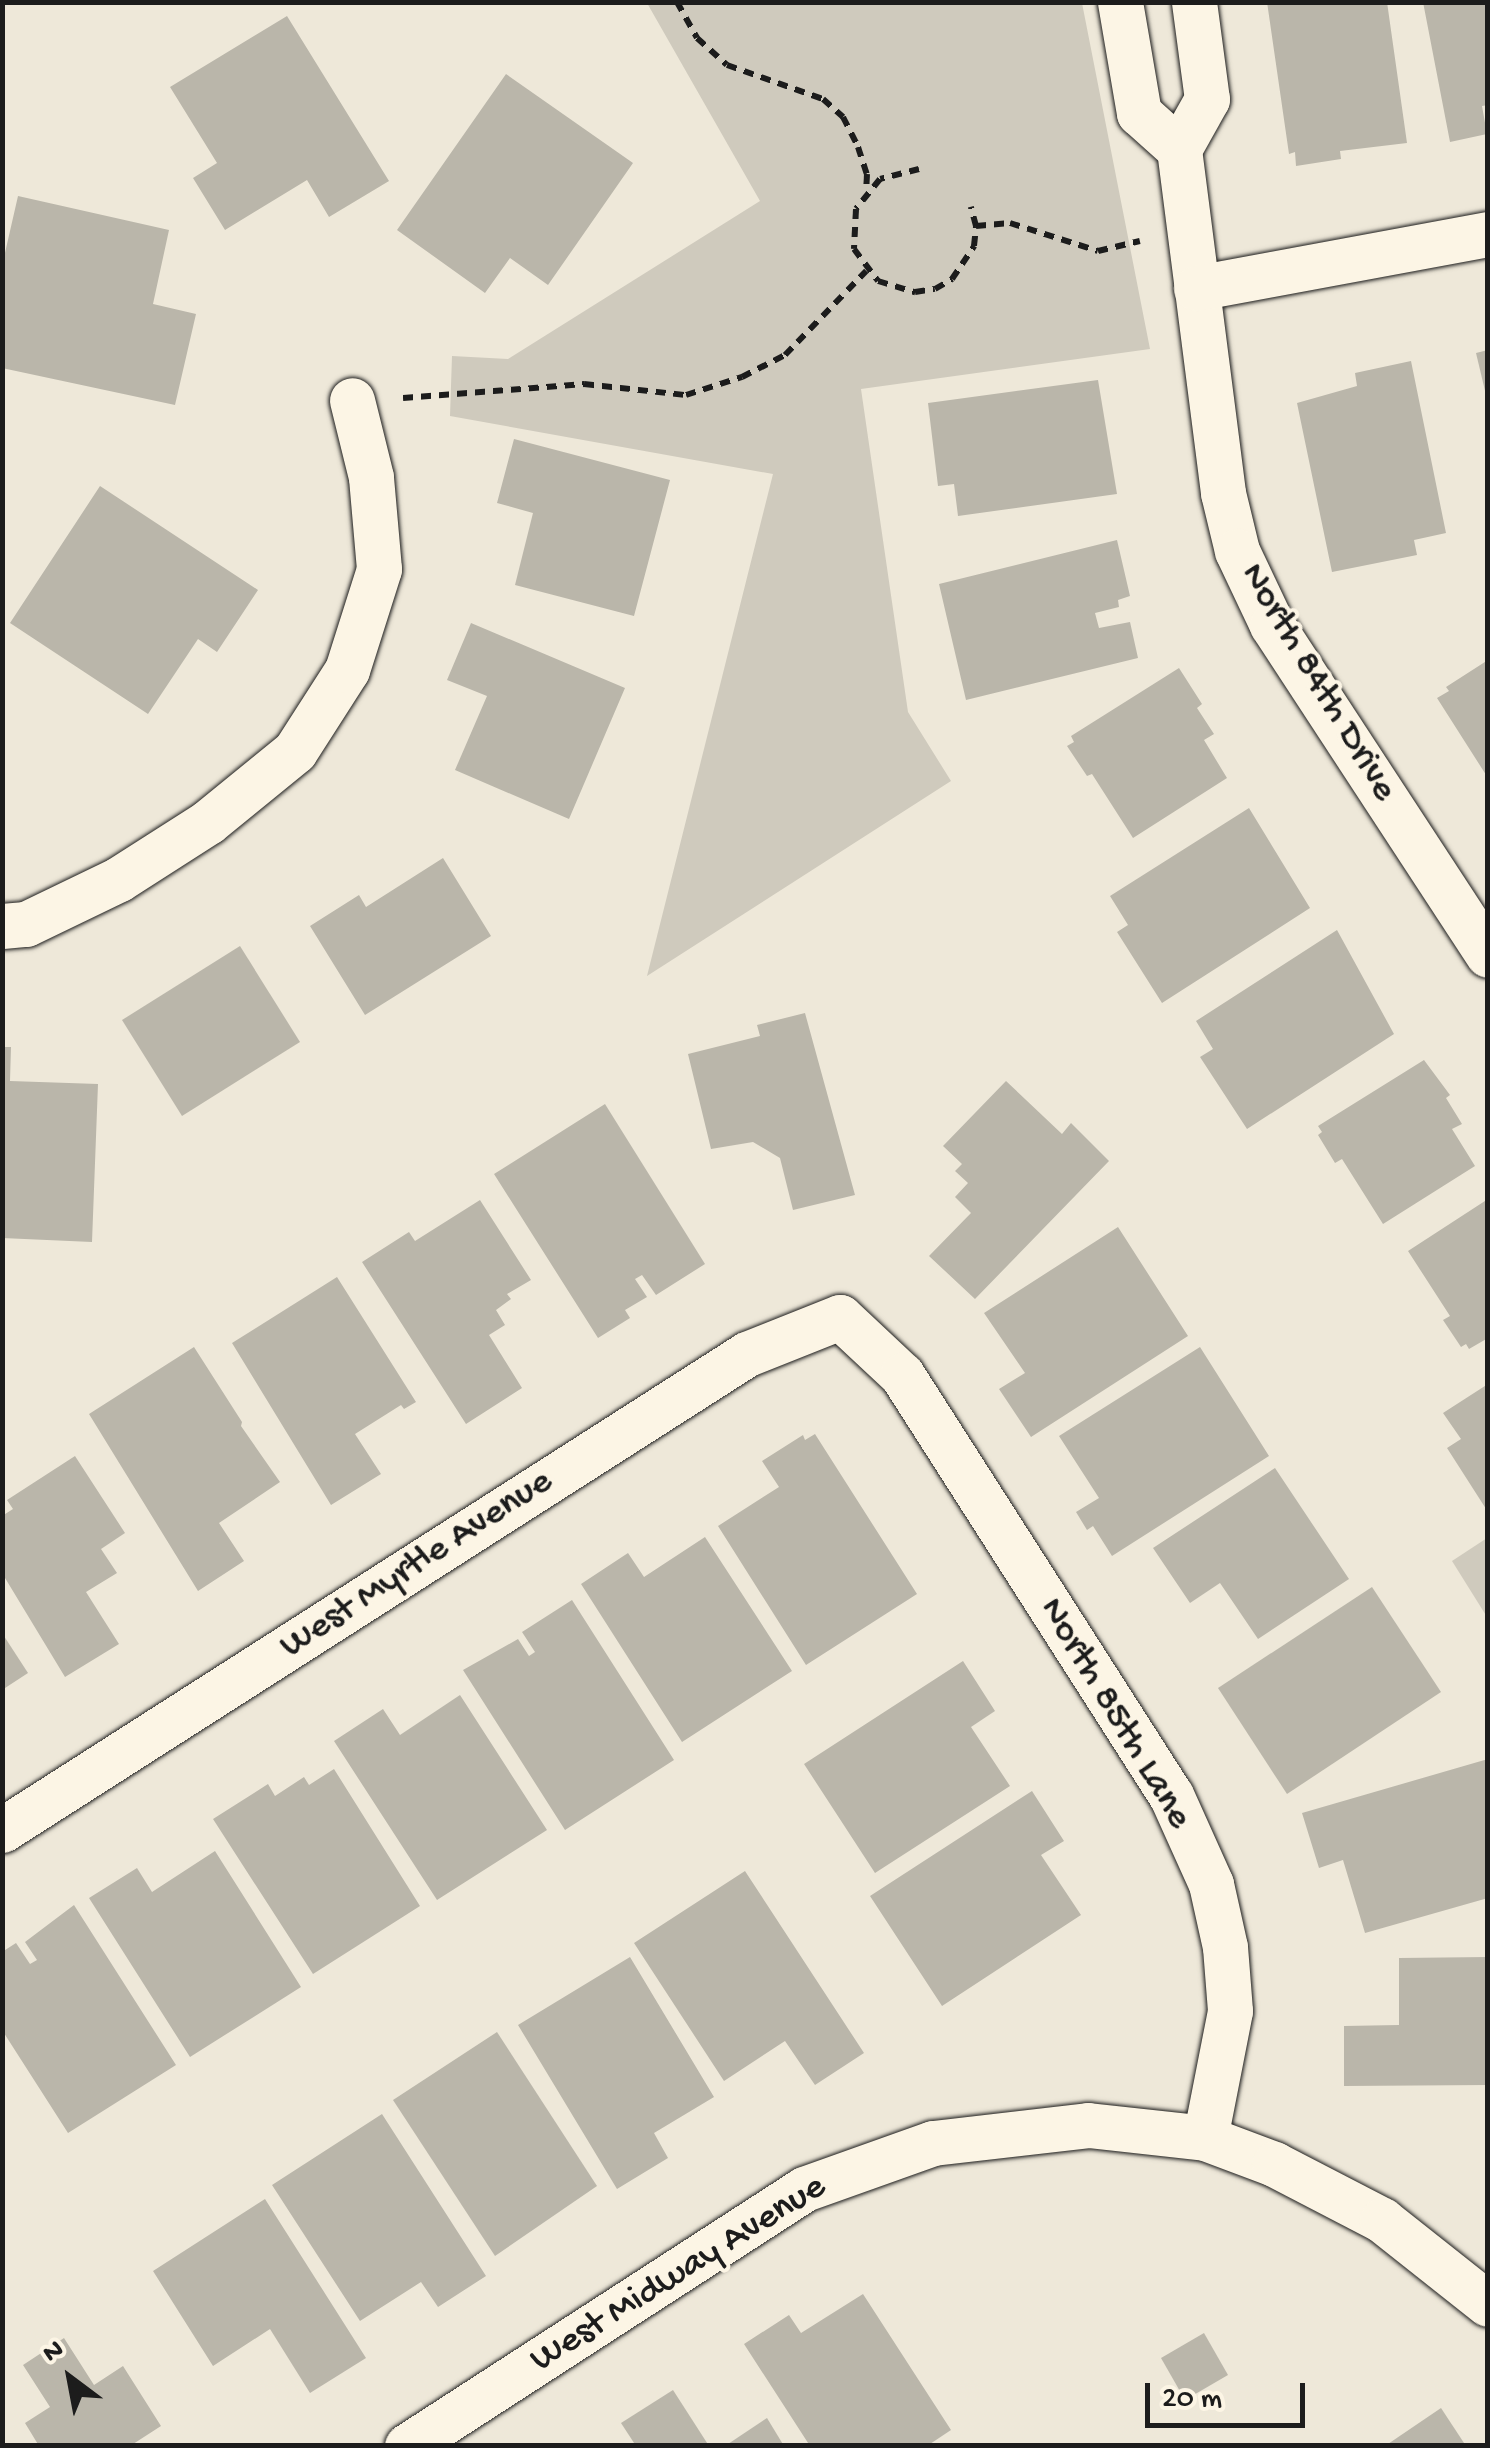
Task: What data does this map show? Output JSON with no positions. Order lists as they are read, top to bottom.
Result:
{
  "streets": {
    "street": [
      "North 84th Drive",
      "West Myrtle Avenue",
      "North 85th Lane",
      "West Midway Avenue"
    ]
  },
  "crossings": [
    ["West Myrtle Avenue", "North 85th Lane"],
    ["North 85th Lane", "West Midway Avenue"]
  ],
  "scale_bar": "20 m",
  "north": "top left"
}
